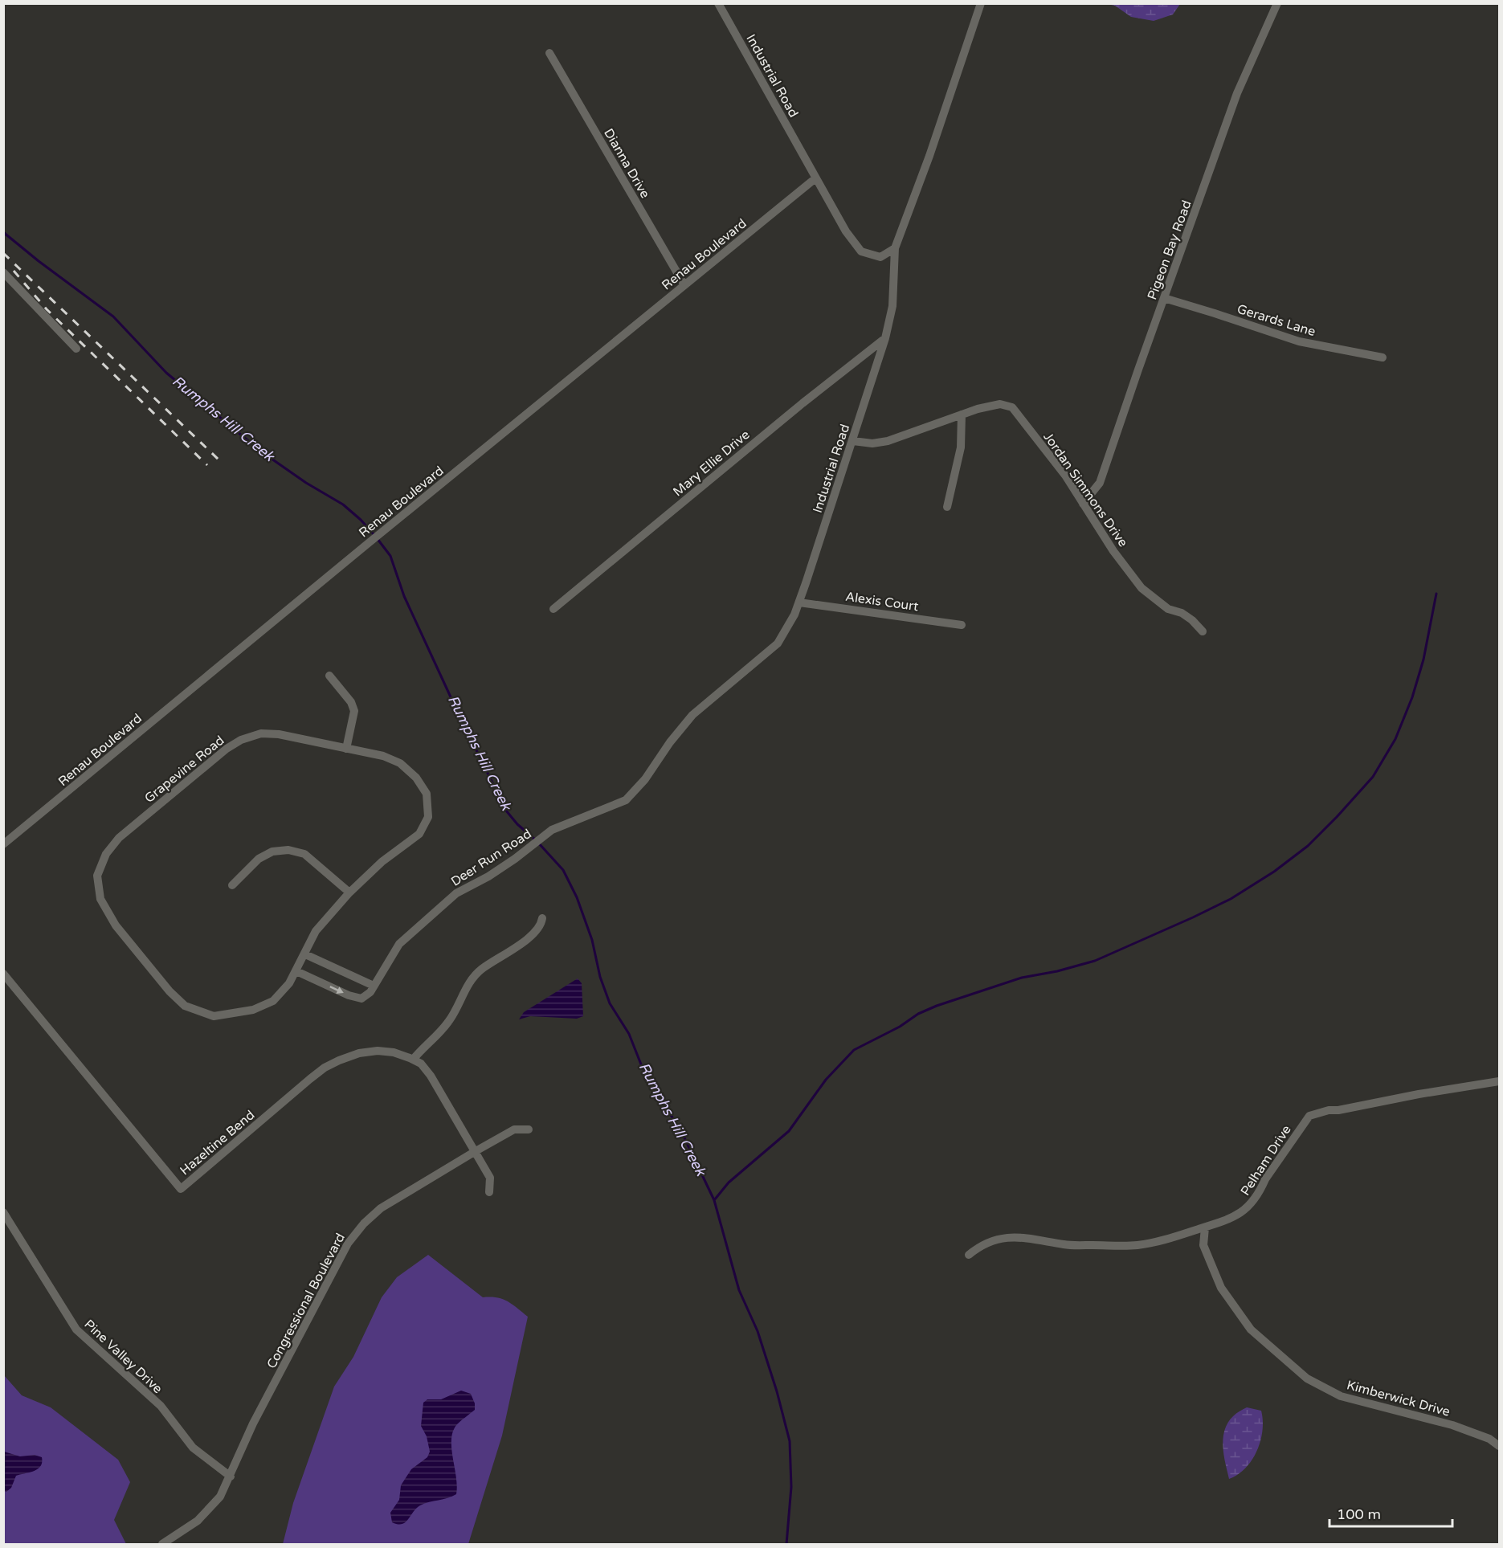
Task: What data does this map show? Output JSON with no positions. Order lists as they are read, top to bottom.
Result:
{
  "streets": {
    "street": [
      "Industrial Road",
      "Dianna Drive",
      "Pigeon Bay Road",
      "Renau Boulevard",
      "Gerards Lane",
      "Mary Ellie Drive",
      "Jordan Simmons Drive",
      "Alexis Court",
      "Grapevine Road",
      "Deer Run Road",
      "Hazeltine Bend",
      "Pelham Drive",
      "Congressional Boulevard",
      "Pine Valley Drive",
      "Kimberwick Drive"
    ]
  },
  "crossings": [
    ["Industrial Road", "Renau Boulevard"],
    ["Industrial Road", "Mary Ellie Drive"],
    ["Industrial Road", "Jordan Simmons Drive"],
    ["Industrial Road", "Alexis Court"],
    ["Industrial Road", "Deer Run Road"],
    ["Dianna Drive", "Renau Boulevard"],
    ["Pigeon Bay Road", "Gerards Lane"],
    ["Pigeon Bay Road", "Jordan Simmons Drive"],
    ["Hazeltine Bend", "Congressional Boulevard"],
    ["Pelham Drive", "Kimberwick Drive"],
    ["Congressional Boulevard", "Pine Valley Drive"]
  ],
  "water": ["Rumphs Hill Creek"],
  "scale_bar": "100 m"
}
